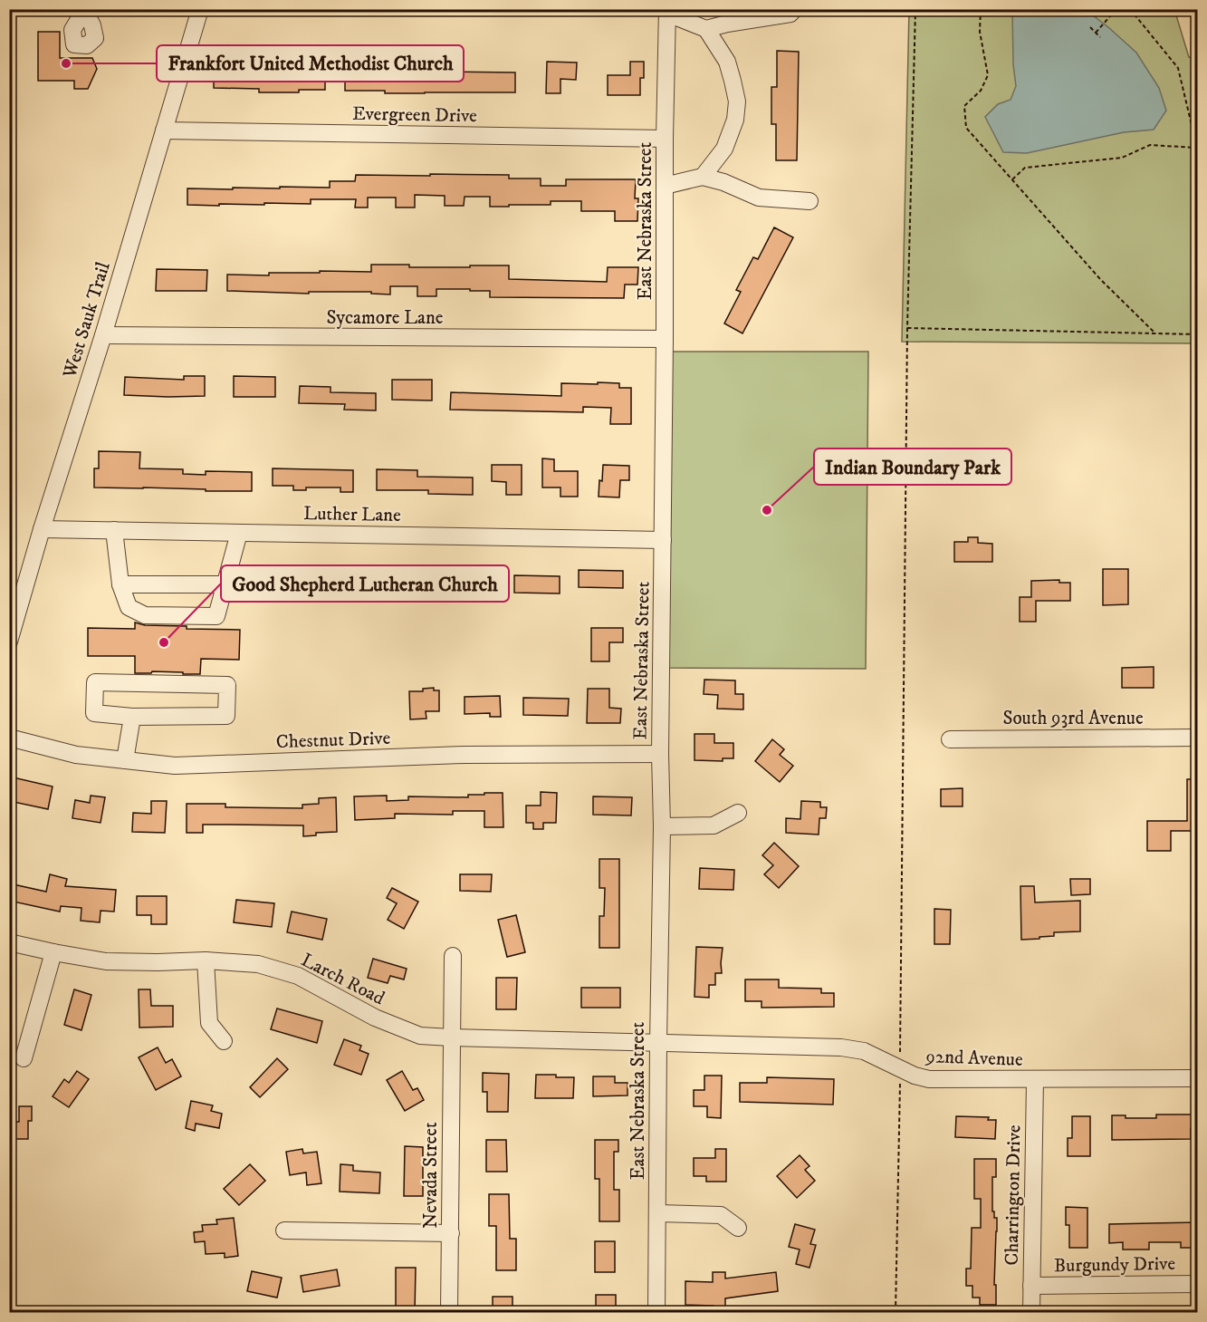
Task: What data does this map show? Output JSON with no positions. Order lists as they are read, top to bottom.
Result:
{
  "streets": {
    "street": [
      "Evergreen Drive",
      "East Nebraska Street",
      "Sycamore Lane",
      "West Sauk Trail",
      "Luther Lane",
      "South 93rd Avenue",
      "Chestnut Drive",
      "Larch Road",
      "92nd Avenue",
      "Nevada Street",
      "Charrington Drive",
      "Burgundy Drive"
    ]
  },
  "crossings": [
    ["Evergreen Drive", "East Nebraska Street"],
    ["Evergreen Drive", "West Sauk Trail"],
    ["East Nebraska Street", "Sycamore Lane"],
    ["East Nebraska Street", "Luther Lane"],
    ["East Nebraska Street", "Chestnut Drive"],
    ["East Nebraska Street", "Larch Road"],
    ["East Nebraska Street", "92nd Avenue"],
    ["Sycamore Lane", "West Sauk Trail"],
    ["West Sauk Trail", "Luther Lane"],
    ["Larch Road", "92nd Avenue"],
    ["Larch Road", "Nevada Street"],
    ["92nd Avenue", "Charrington Drive"],
    ["Charrington Drive", "Burgundy Drive"]
  ],
  "places": ["Frankfort United Methodist Church", "Indian Boundary Park", "Good Shepherd Lutheran Church"]
}
